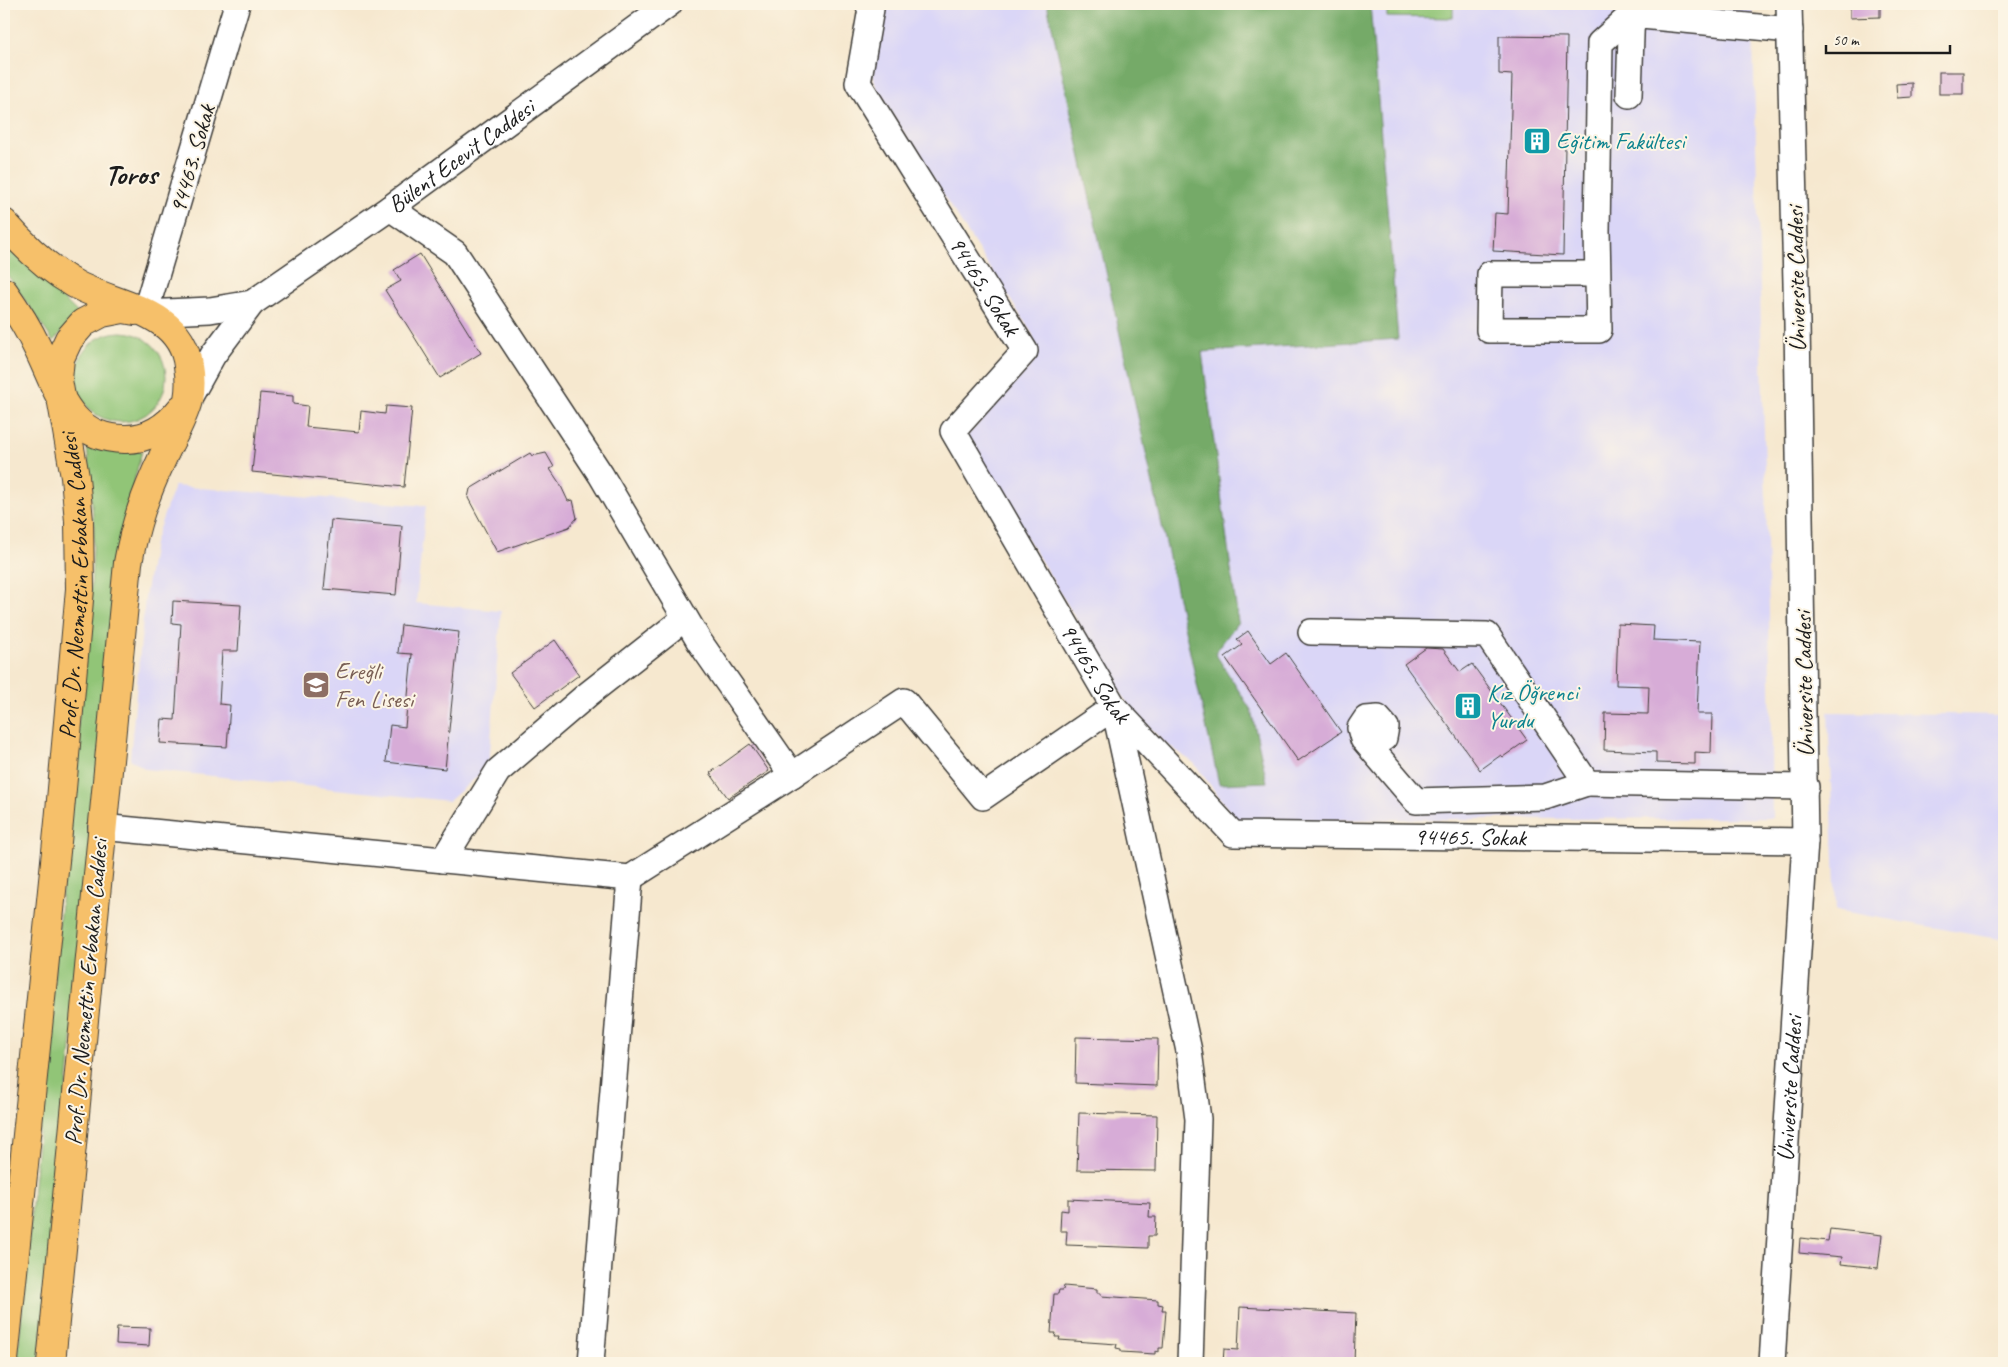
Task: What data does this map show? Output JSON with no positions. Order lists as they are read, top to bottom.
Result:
{
  "streets": {
    "main road": ["Prof. Dr. Necmettin Erbakan Caddesi"],
    "street": [
      "Bülent Ecevit Caddesi",
      "94463. Sokak",
      "Üniversite Caddesi",
      "94465. Sokak"
    ]
  },
  "crossings": [
    ["Bülent Ecevit Caddesi", "94463. Sokak"],
    ["Bülent Ecevit Caddesi", "Prof. Dr. Necmettin Erbakan Caddesi"],
    ["94463. Sokak", "Prof. Dr. Necmettin Erbakan Caddesi"],
    ["Üniversite Caddesi", "94465. Sokak"]
  ],
  "districts": ["Toros"],
  "places": {
    "building": ["Eğitim Fakültesi", "Kız Öğrenci Yurdu"],
    "school or university": ["Ereğli Fen Lisesi"]
  },
  "scale_bar": "50 m"
}
